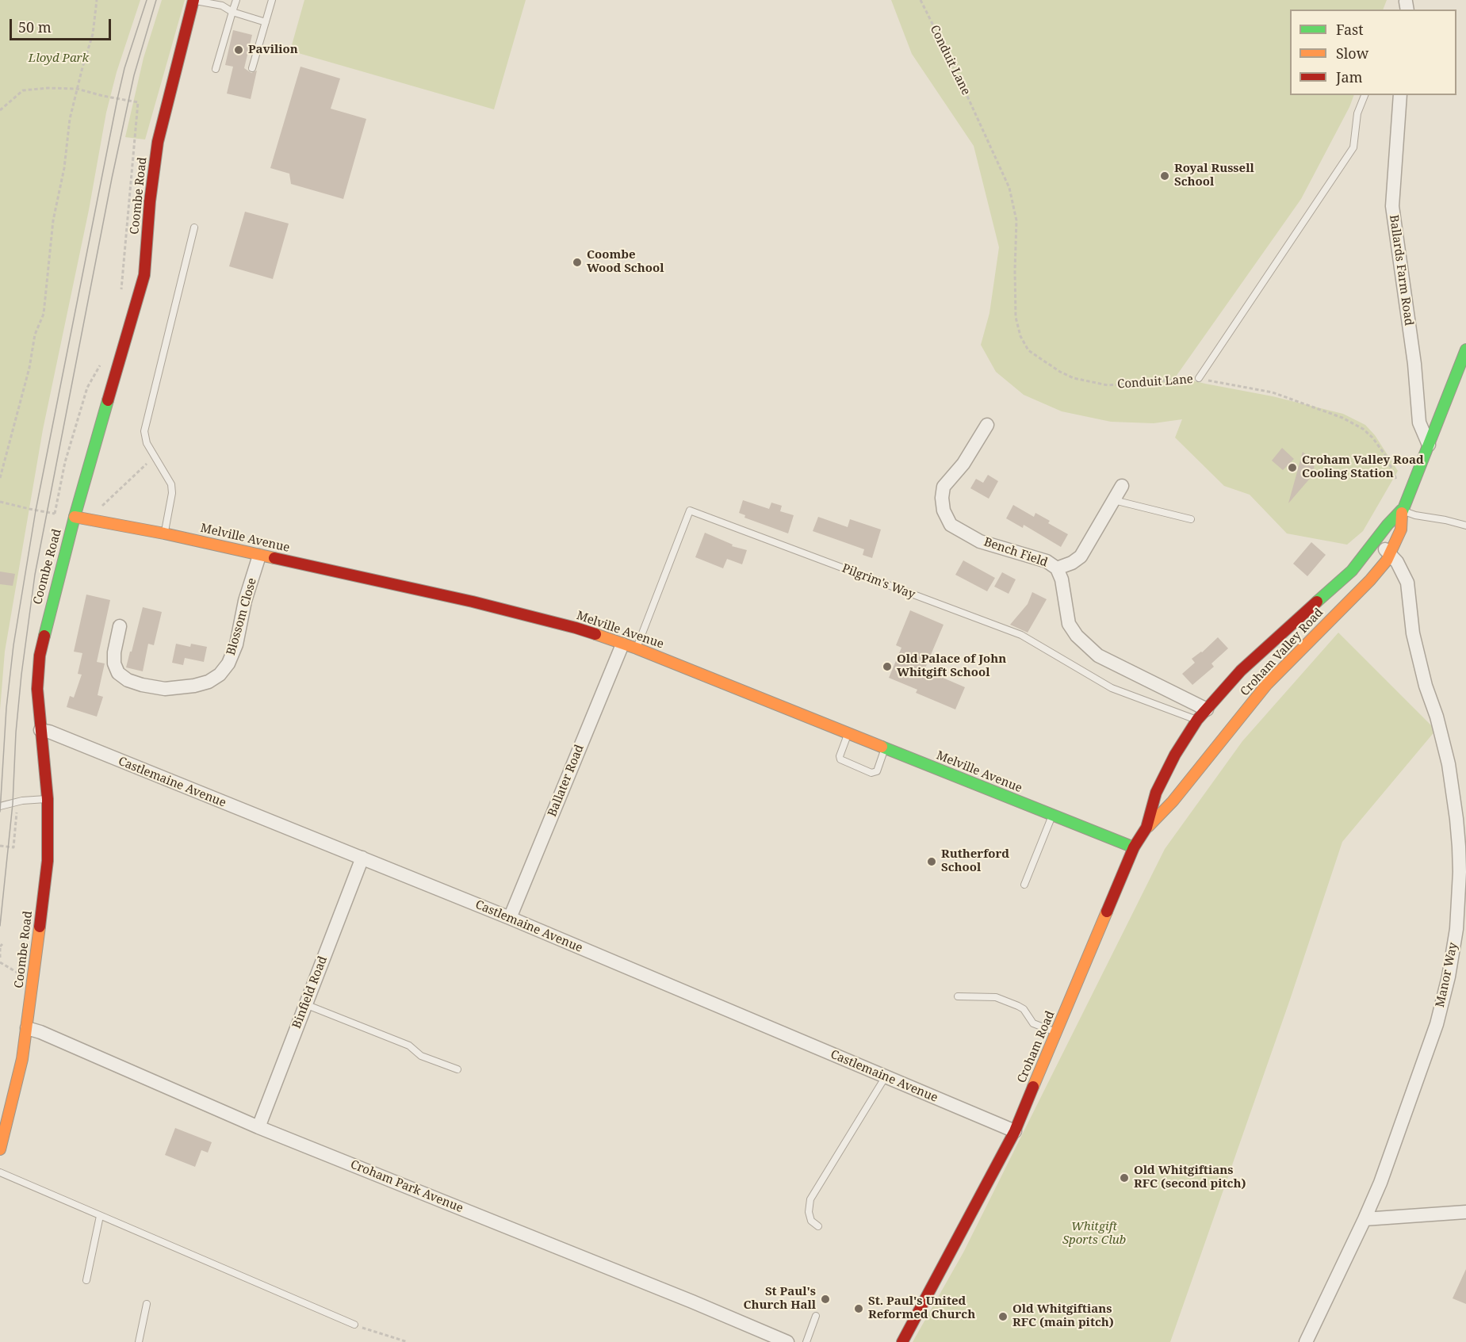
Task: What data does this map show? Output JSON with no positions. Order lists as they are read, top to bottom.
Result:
{
  "streets": {
    "street": [
      "Coombe Road",
      "Ballards Farm Road",
      "Melville Avenue",
      "Bench Field",
      "Blossom Close",
      "Croham Valley Road",
      "Ballater Road",
      "Castlemaine Avenue",
      "Manor Way",
      "Binfield Road",
      "Croham Road",
      "Croham Park Avenue"
    ],
    "lane": ["Pilgrim's Way"],
    "path": ["Conduit Lane"]
  },
  "crossings": [
    ["Coombe Road", "Melville Avenue"],
    ["Coombe Road", "Castlemaine Avenue"],
    ["Coombe Road", "Croham Park Avenue"],
    ["Ballards Farm Road", "Croham Valley Road"],
    ["Melville Avenue", "Pilgrim's Way"],
    ["Melville Avenue", "Blossom Close"],
    ["Melville Avenue", "Ballater Road"],
    ["Melville Avenue", "Croham Road"],
    ["Bench Field", "Croham Valley Road"],
    ["Pilgrim's Way", "Croham Valley Road"],
    ["Croham Valley Road", "Manor Way"],
    ["Croham Valley Road", "Croham Road"],
    ["Ballater Road", "Castlemaine Avenue"],
    ["Castlemaine Avenue", "Binfield Road"],
    ["Castlemaine Avenue", "Croham Road"],
    ["Binfield Road", "Croham Park Avenue"]
  ],
  "parks": ["Lloyd Park", "Whitgift Sports Club"],
  "places": [
    "Pavilion",
    "Royal Russell School",
    "Coombe Wood School",
    "Croham Valley Road Cooling Station",
    "Old Palace of John Whitgift School",
    "Rutherford School",
    "Old Whitgiftians RFC (second pitch)",
    "St Paul's Church Hall",
    "St. Paul's United Reformed Church",
    "Old Whitgiftians RFC (main pitch)"
  ],
  "legend": ["Fast", "Slow", "Jam"],
  "scale_bar": "50 m"
}
